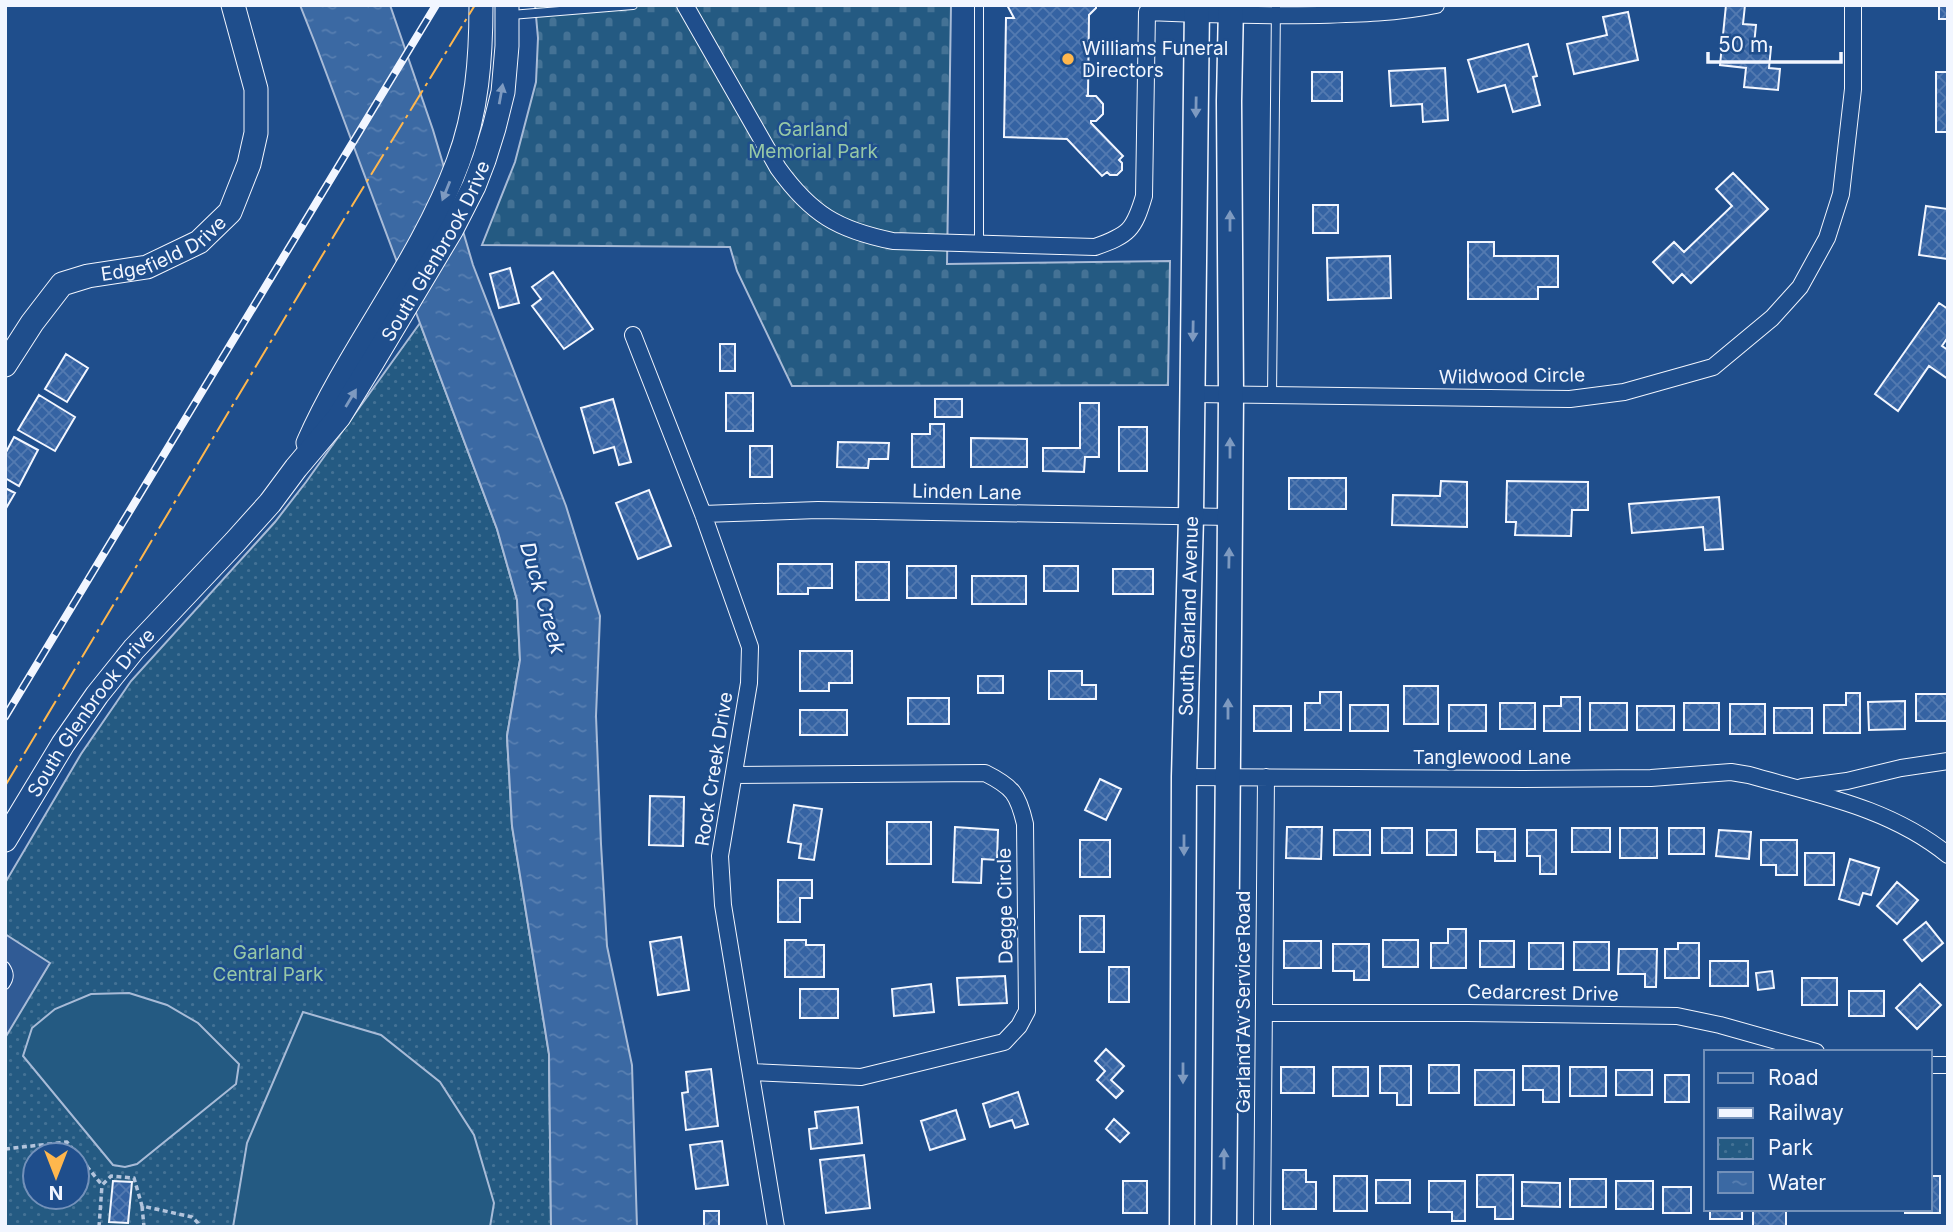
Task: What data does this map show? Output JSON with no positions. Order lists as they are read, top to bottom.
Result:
{
  "streets": {
    "main road": ["South Garland Avenue"],
    "street": [
      "Edgefield Drive",
      "South Glenbrook Drive",
      "Wildwood Circle",
      "Linden Lane",
      "Tanglewood Lane",
      "Rock Creek Drive",
      "Degge Circle",
      "Cedarcrest Drive",
      "Garland Av Service Road"
    ]
  },
  "crossings": [
    ["Wildwood Circle", "South Garland Avenue"],
    ["Linden Lane", "South Garland Avenue"],
    ["Linden Lane", "Rock Creek Drive"],
    ["South Garland Avenue", "Tanglewood Lane"],
    ["Tanglewood Lane", "Garland Av Service Road"],
    ["Rock Creek Drive", "Degge Circle"],
    ["Cedarcrest Drive", "Garland Av Service Road"]
  ],
  "water": ["Duck Creek"],
  "parks": ["Garland Memorial Park", "Garland Central Park"],
  "places": ["Williams Funeral Directors"],
  "legend": [
    "Road",
    "Railway",
    "Park",
    "Water"
  ],
  "scale_bar": "50 m",
  "north": "bottom"
}
